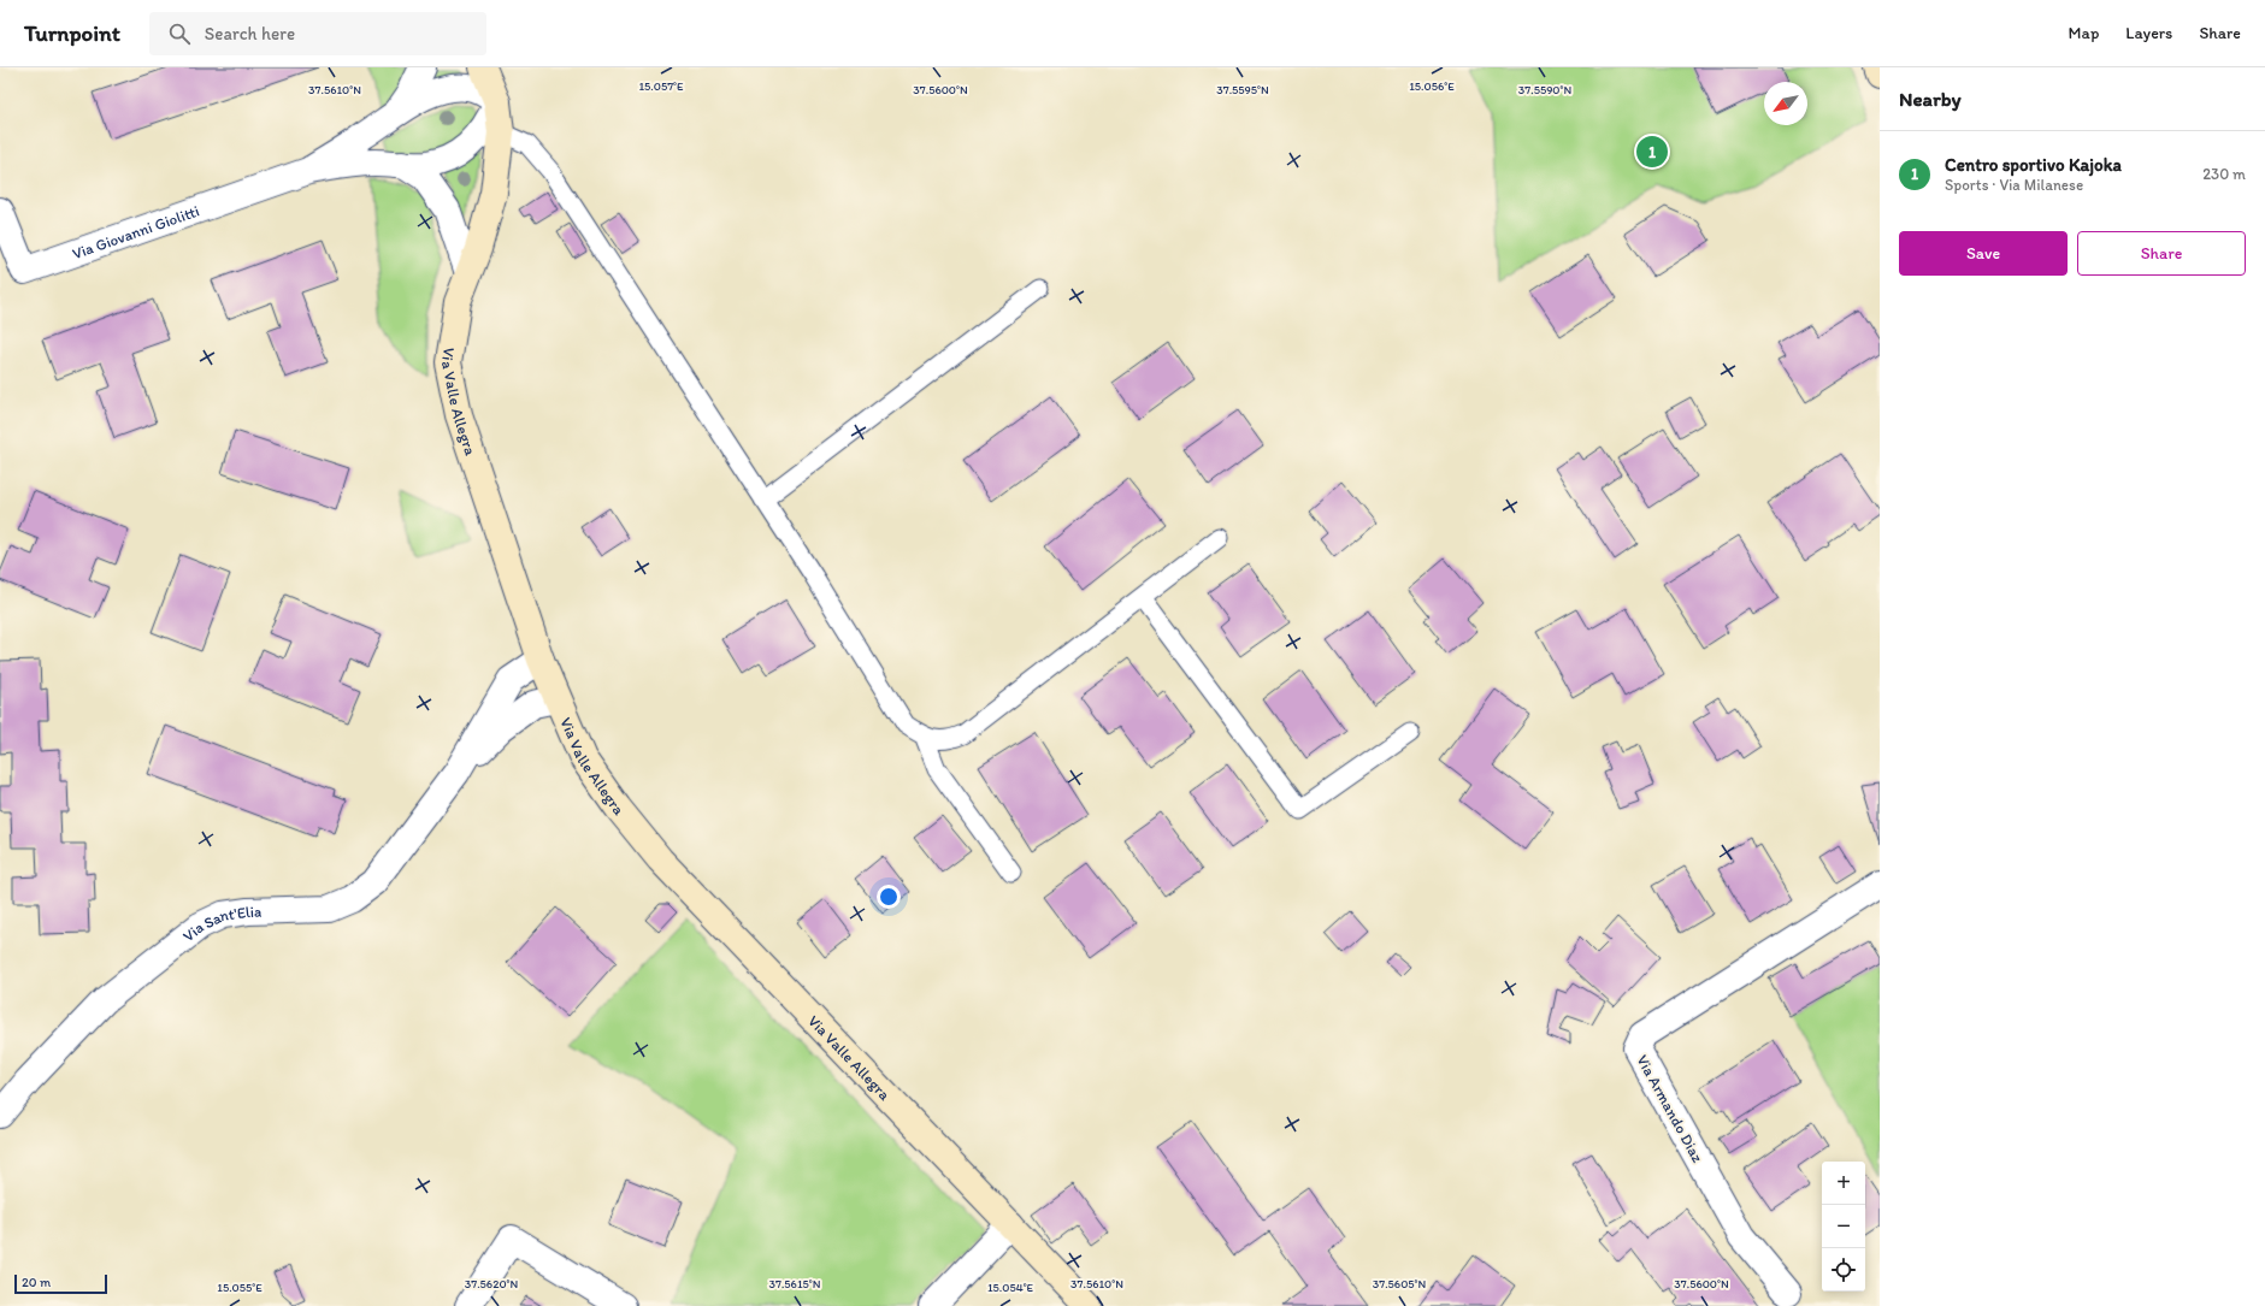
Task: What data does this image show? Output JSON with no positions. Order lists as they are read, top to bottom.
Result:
{
  "streets": {
    "main road": ["Via Valle Allegra"],
    "street": ["Via Giovanni Giolitti", "Via Sant'Elia", "Via Armando Diaz"]
  },
  "scale_bar": "20 m",
  "north": "bottom left",
  "page": {
    "header": "Turnpoint",
    "search": "Search here",
    "nav": ["Map", "Layers", "Share"],
    "heading": "Nearby",
    "list": [
      {
        "mark": "1",
        "name": "Centro sportivo Kajoka",
        "note": "Sports · Via Milanese",
        "value": "230 m"
      }
    ],
    "pins": "1",
    "buttons": ["Save", "Share"],
    "map_buttons": ["+", "−"],
    "scale": "20 m"
  },
  "coordinates": [
    "15.057°E",
    "15.056°E",
    "37.5590°N",
    "37.5610°N",
    "37.5600°N",
    "37.5595°N",
    "37.5620°N",
    "37.5615°N",
    "37.5605°N",
    "15.055°E",
    "15.054°E"
  ]
}
